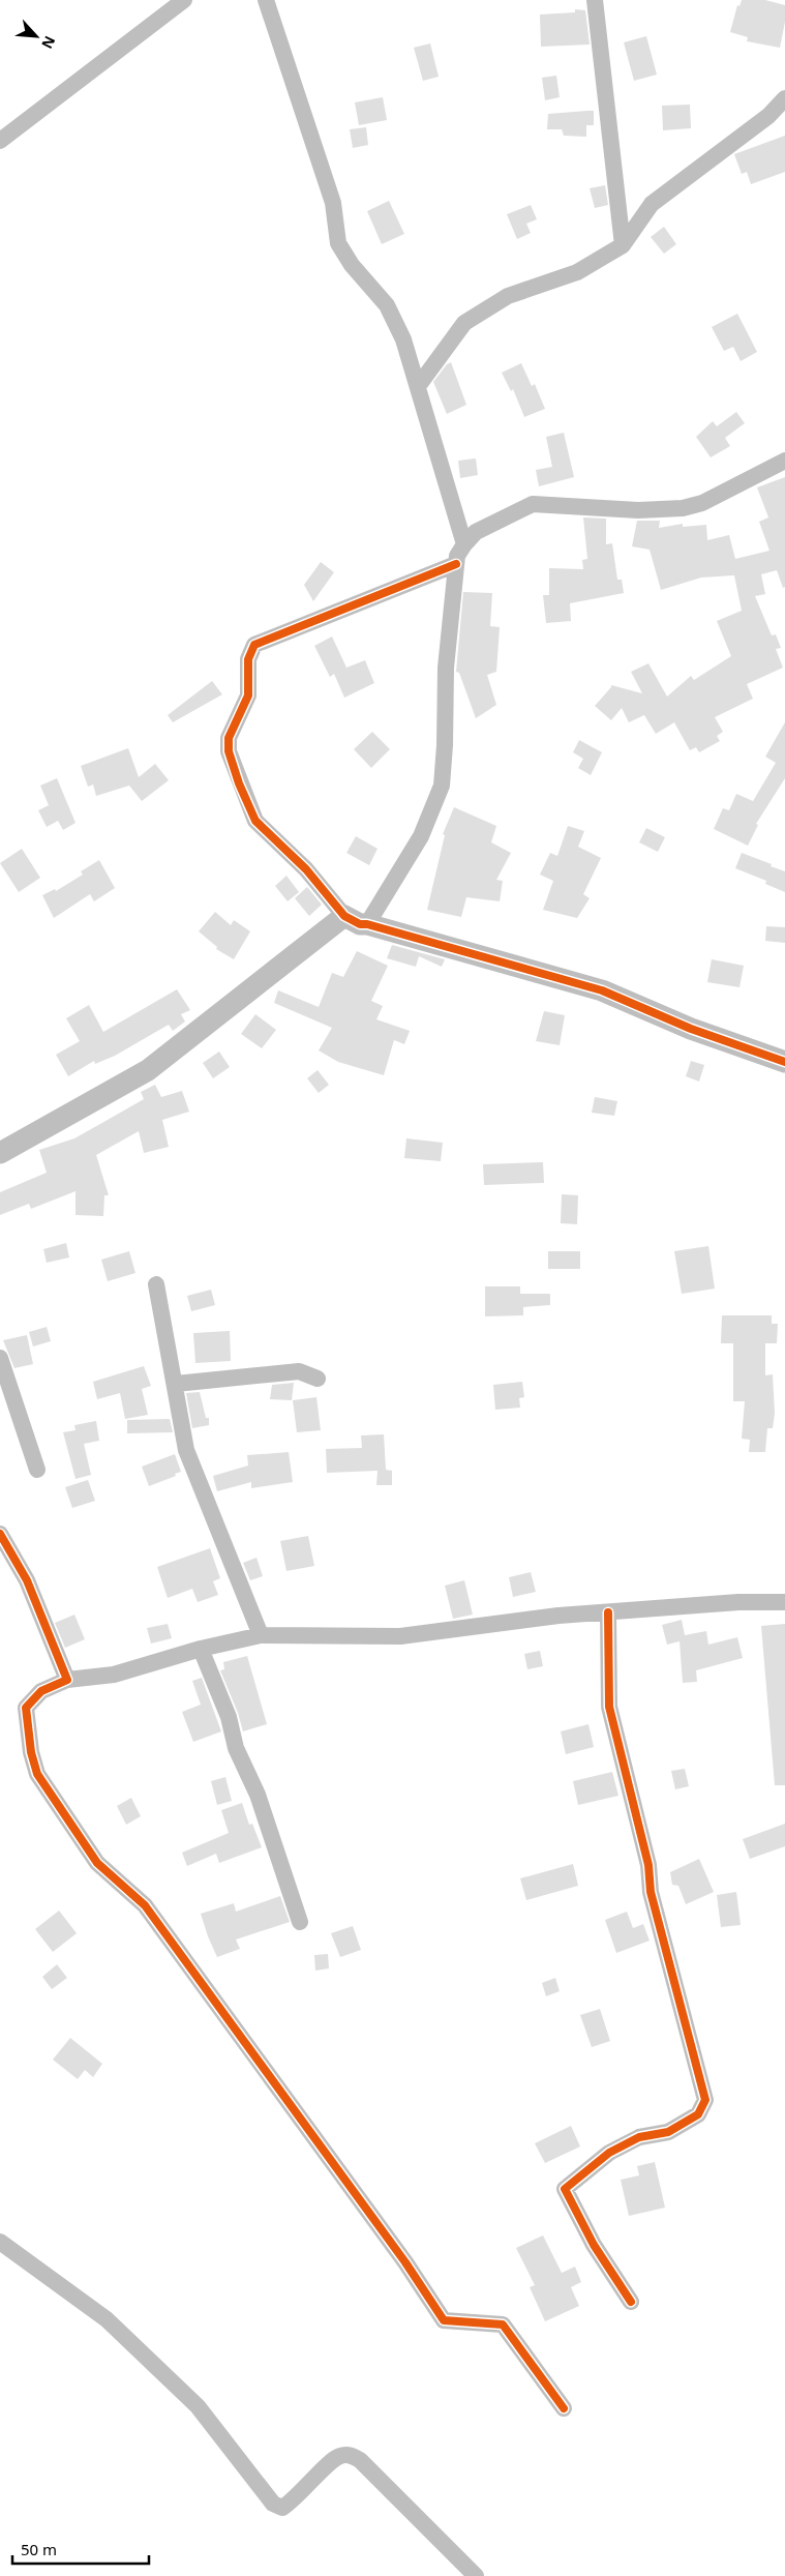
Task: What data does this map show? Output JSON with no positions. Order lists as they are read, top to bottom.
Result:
{
  "scale_bar": "50 m",
  "north": "bottom right"
}
